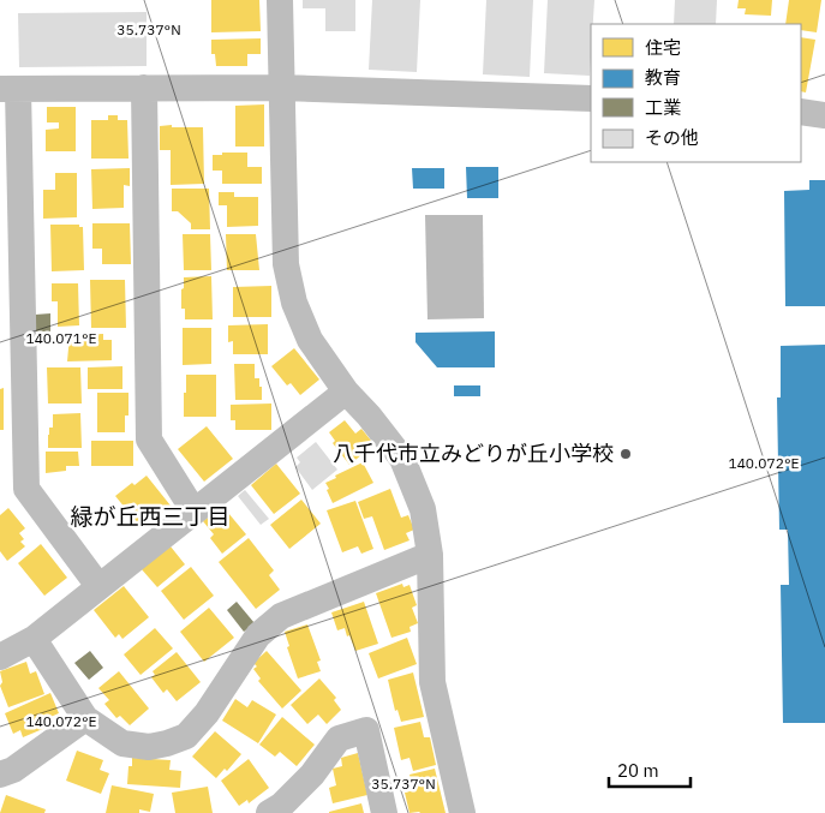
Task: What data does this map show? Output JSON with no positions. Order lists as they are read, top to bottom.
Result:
{
  "districts": ["緑が丘西三丁目"],
  "places": ["八千代市立みどりが丘小学校"],
  "legend": [
    "住宅",
    "教育",
    "工業",
    "その他"
  ],
  "scale_bar": "20 m",
  "coordinates": ["35.737°N", "140.071°E", "140.072°E"]
}
